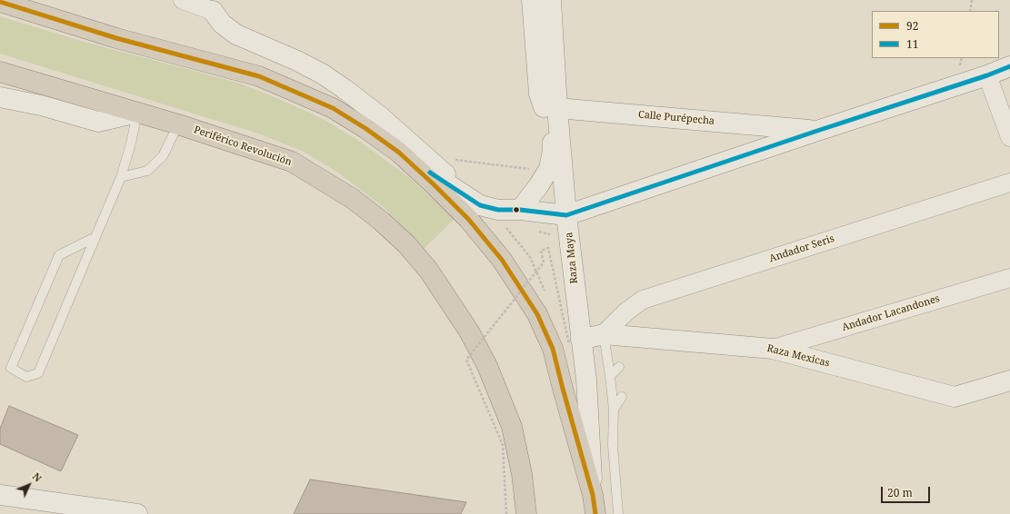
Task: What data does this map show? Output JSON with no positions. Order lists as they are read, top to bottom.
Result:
{
  "streets": {
    "highway": ["Periférico Revolución"],
    "street": [
      "Calle Purépecha",
      "Andador Seris",
      "Raza Maya",
      "Andador Lacandones",
      "Raza Mexicas"
    ]
  },
  "crossings": [
    ["Calle Purépecha", "Raza Maya"],
    ["Andador Seris", "Raza Mexicas"],
    ["Raza Maya", "Raza Mexicas"],
    ["Andador Lacandones", "Raza Mexicas"]
  ],
  "lines": ["transit line 92", "transit line 11"],
  "legend": ["92", "11"],
  "scale_bar": "20 m",
  "north": "top right"
}
